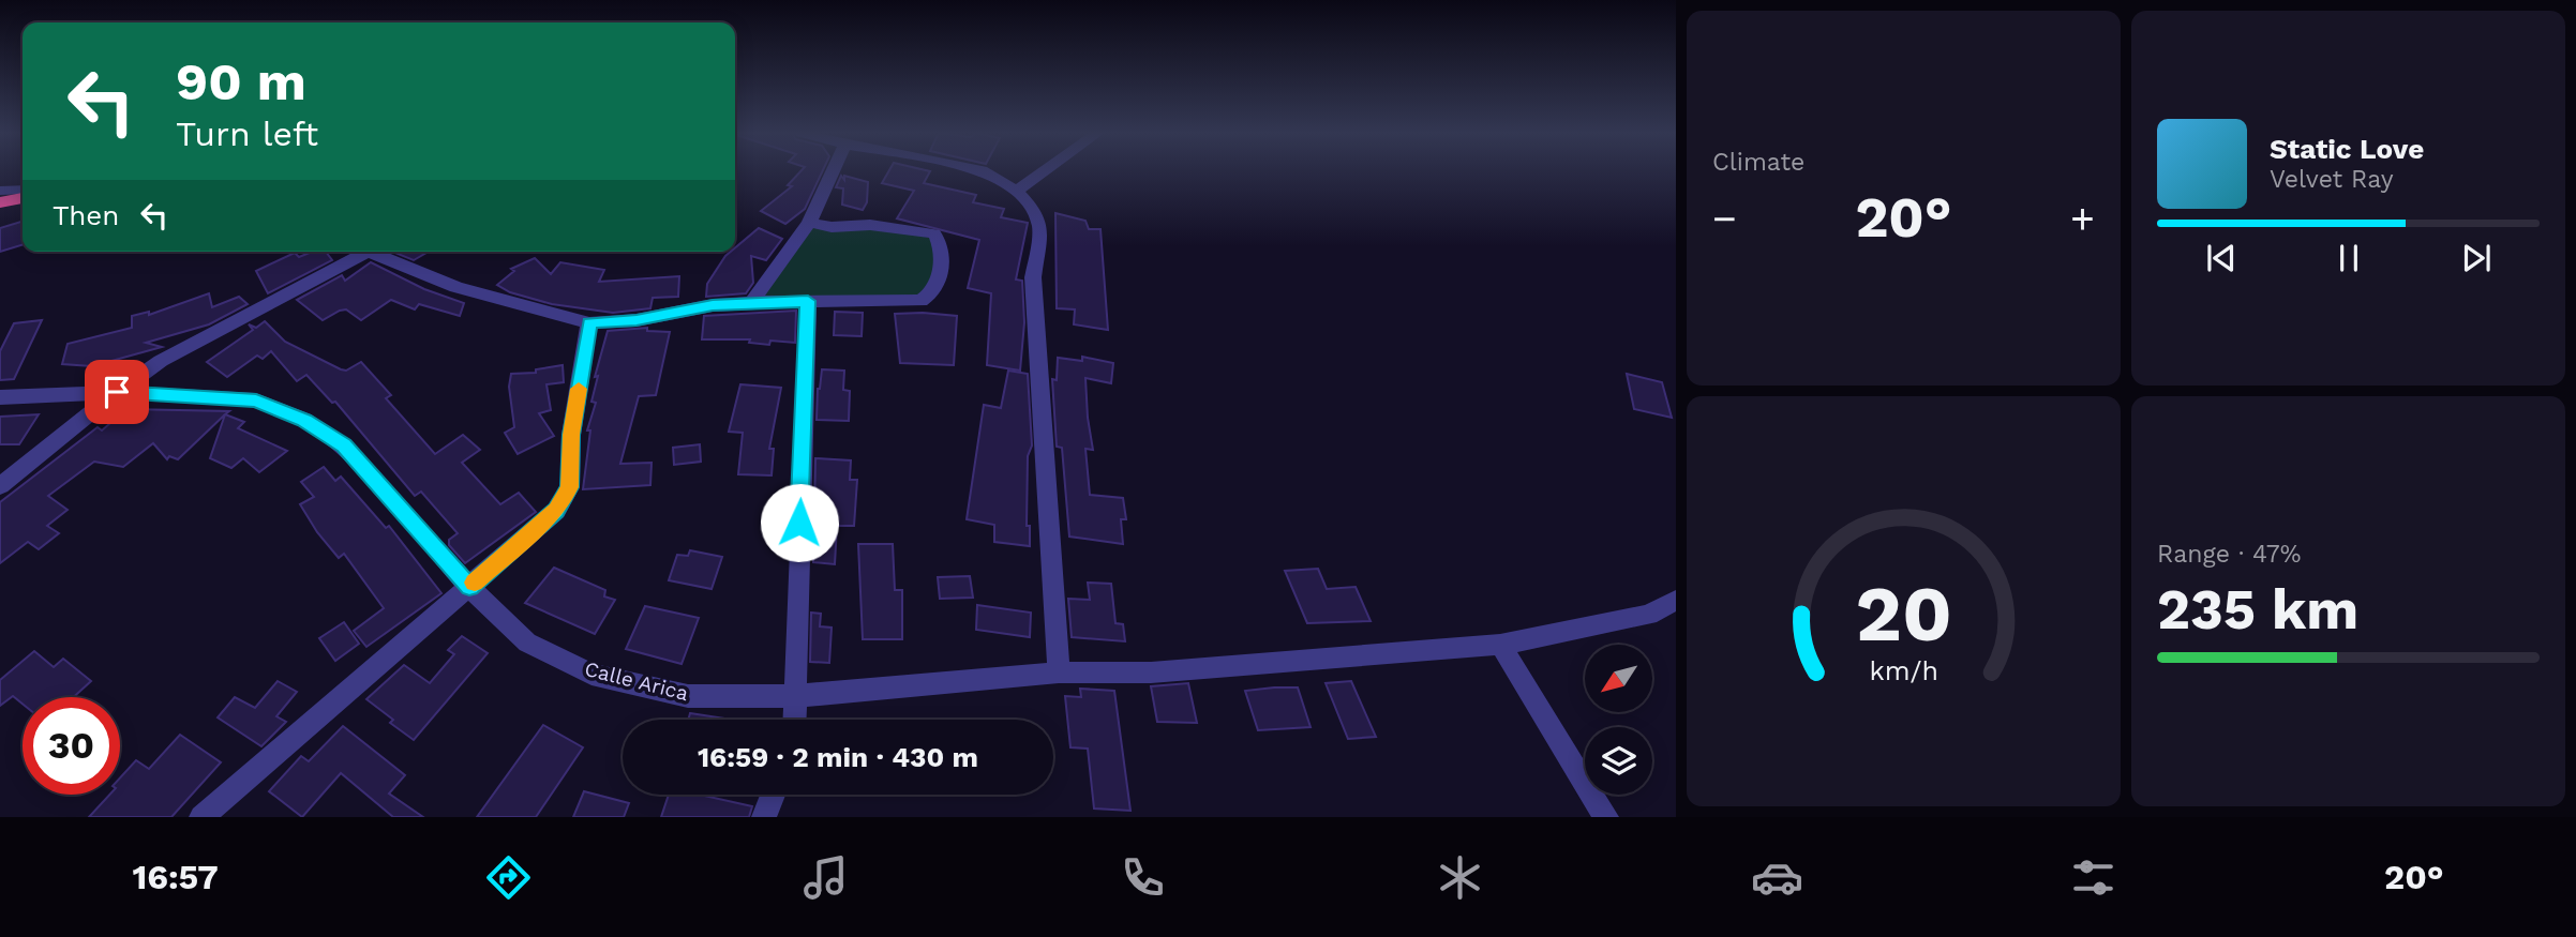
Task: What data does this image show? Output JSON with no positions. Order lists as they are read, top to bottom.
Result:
{
  "streets": {
    "street": ["Calle Arica"]
  },
  "north": "bottom left",
  "page": {
    "tile": [
      "Climate",
      ["Range · 47%", "235 km"]
    ],
    "turn": ["90 m", "Turn left"],
    "song": ["Static Love", "Velvet Ray"],
    "then": "Then",
    "heat": ["−", "20°", "+"],
    "limit": "30",
    "trip": "16:59 · 2 min · 430 m",
    "tabs": ["16:57", "20°"],
    "gauge": ["20", "km/h"]
  }
}
